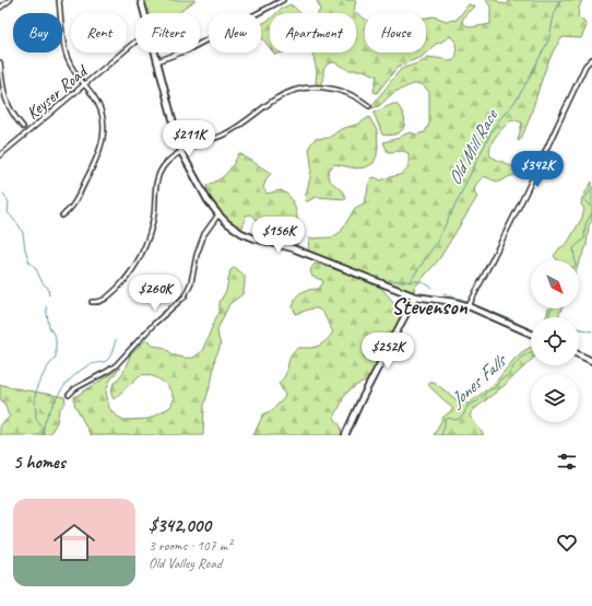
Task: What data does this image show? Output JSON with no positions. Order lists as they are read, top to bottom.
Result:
{
  "streets": {
    "street": ["Keyser Road"]
  },
  "districts": ["Stevenson"],
  "water": ["Old Mill Race", "Jones Falls"],
  "north": "bottom right",
  "page": {
    "chip": [
      "Buy",
      "Rent",
      "Filters",
      "New",
      "Apartment",
      "House"
    ],
    "price": [
      "$211K",
      "$342K",
      "$156K",
      "$260K",
      "$252K"
    ],
    "heading": "5 homes",
    "list": [
      {
        "name": "$342,000",
        "note": "3 rooms · 107 m² · Old Valley Road"
      }
    ]
  }
}
